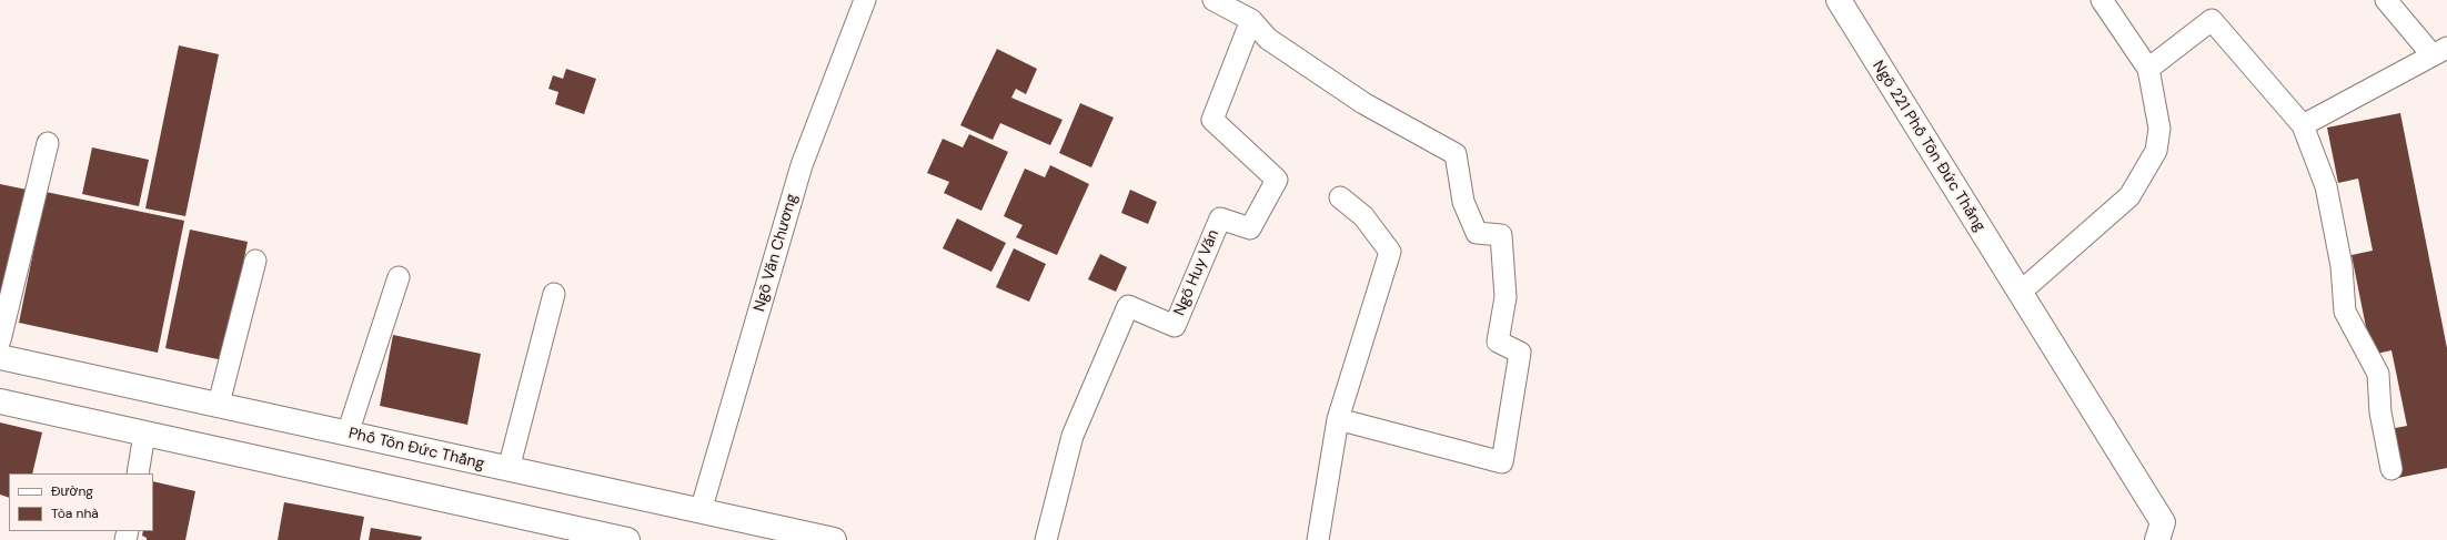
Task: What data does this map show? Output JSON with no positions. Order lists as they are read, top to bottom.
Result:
{
  "streets": {
    "main road": ["Ngõ 221 Phố Tôn Đức Thắng", "Phố Tôn Đức Thắng"],
    "lane": ["Ngõ Văn Chương", "Ngõ Huy Văn"]
  },
  "crossings": [
    ["Ngõ Văn Chương", "Phố Tôn Đức Thắng"]
  ],
  "legend": ["Đường", "Tòa nhà"]
}
